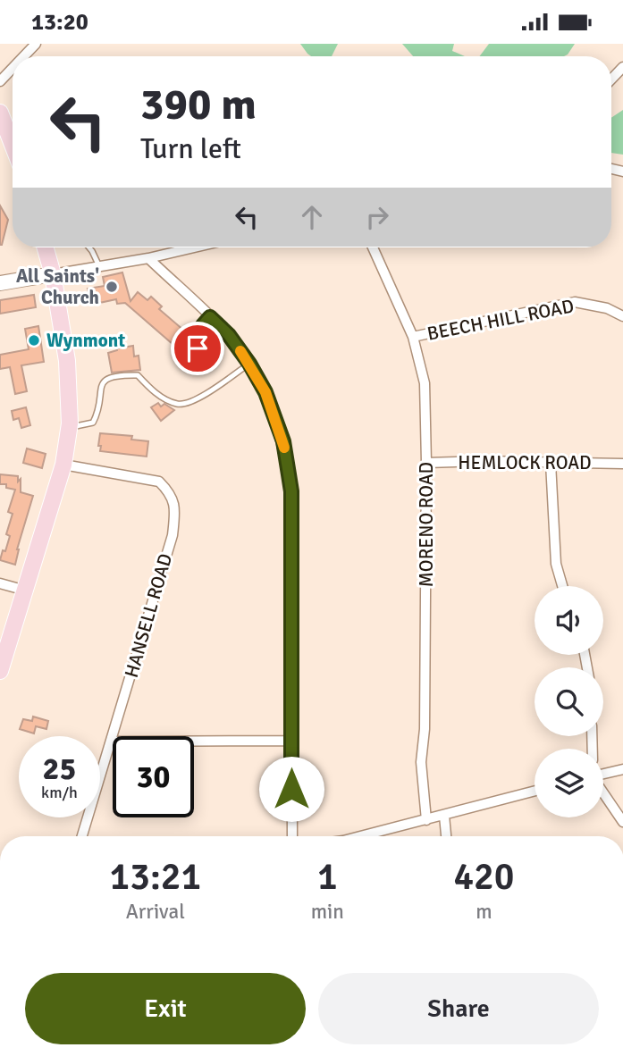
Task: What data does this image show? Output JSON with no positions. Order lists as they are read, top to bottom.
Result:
{
  "streets": {
    "street": [
      "BEECH HILL ROAD",
      "HEMLOCK ROAD",
      "MORENO ROAD",
      "HANSELL ROAD"
    ]
  },
  "crossings": [
    ["BEECH HILL ROAD", "MORENO ROAD"],
    ["HEMLOCK ROAD", "MORENO ROAD"]
  ],
  "places": ["All Saints' Church", "Wynmont"],
  "page": {
    "status": "13:20",
    "turn": ["390 m", "Turn left"],
    "speed": "25 km/h",
    "limit": "30",
    "eta": [
      "13:21",
      "Arrival",
      "1",
      "min",
      "420",
      "m"
    ],
    "buttons": ["Exit", "Share"]
  }
}
